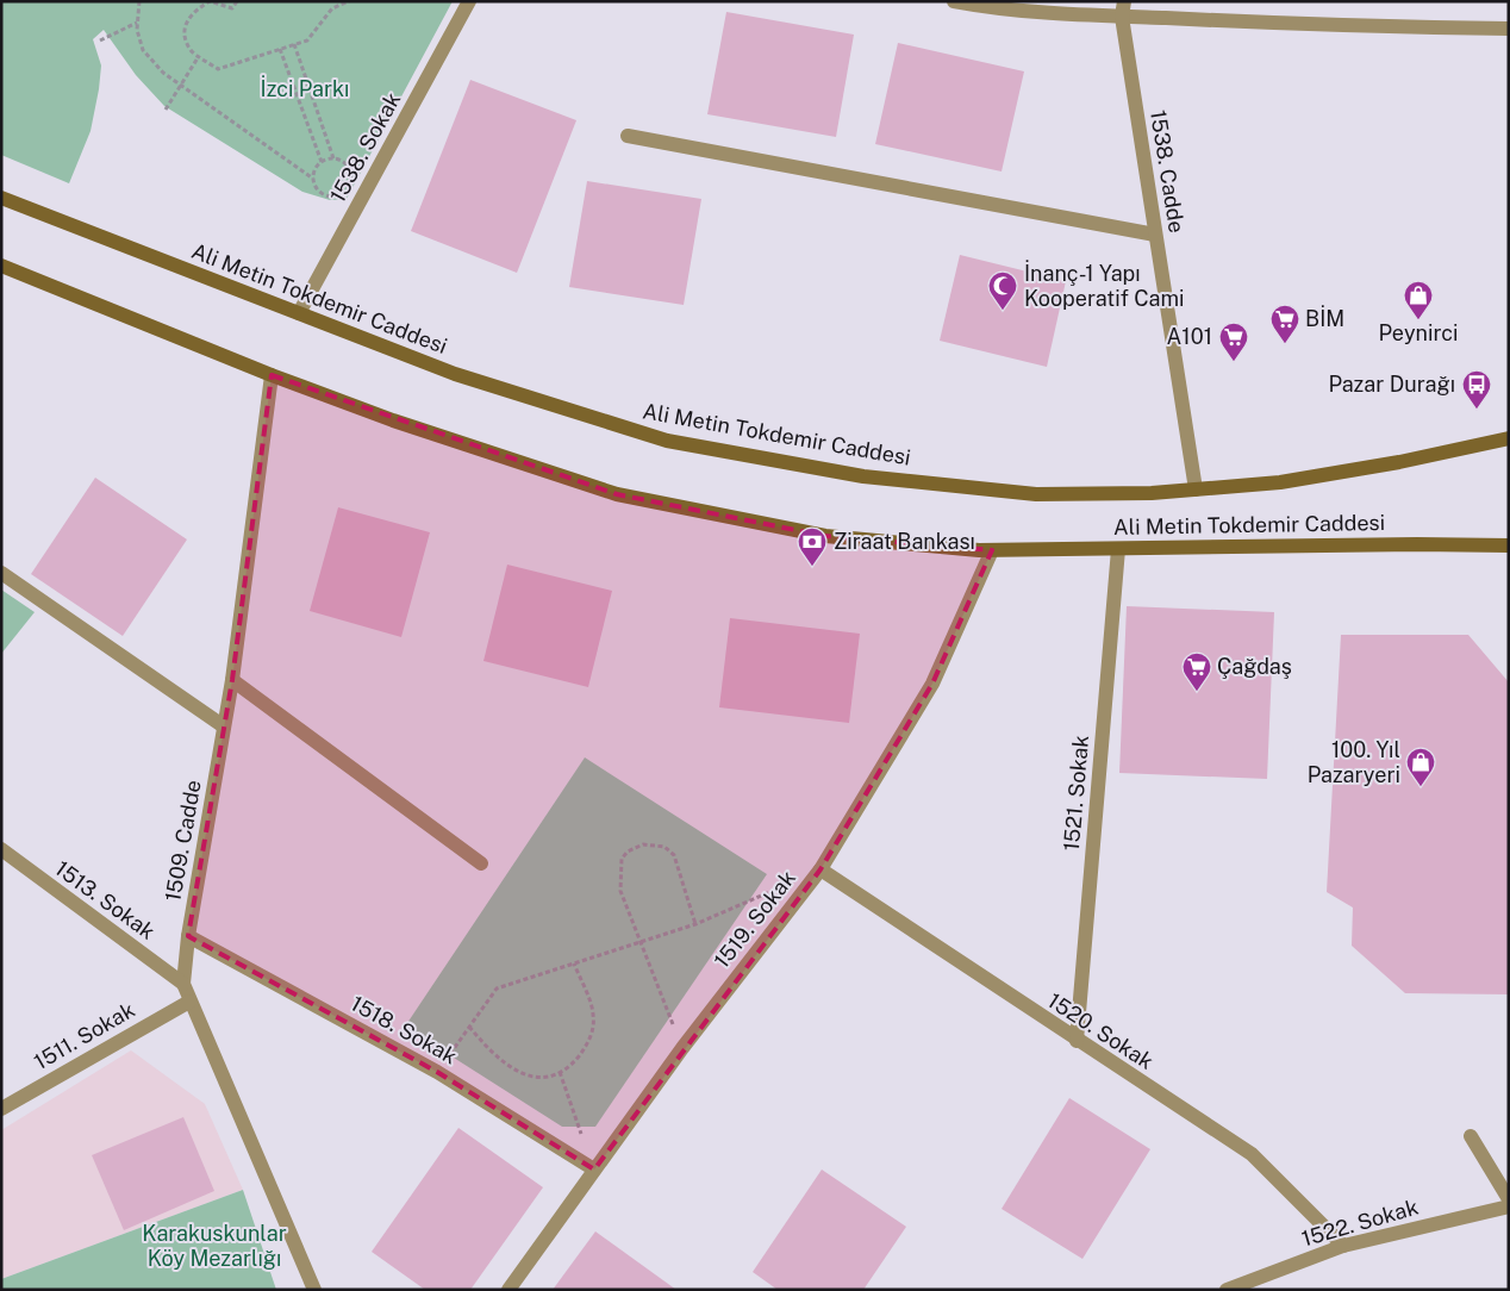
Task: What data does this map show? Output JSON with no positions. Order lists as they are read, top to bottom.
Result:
{
  "streets": {
    "main road": ["Ali Metin Tokdemir Caddesi"],
    "street": [
      "1538. Sokak",
      "1538. Cadde",
      "1521. Sokak",
      "1509. Cadde",
      "1513. Sokak",
      "1519. Sokak",
      "1518. Sokak",
      "1520. Sokak",
      "1511. Sokak",
      "1522. Sokak"
    ]
  },
  "crossings": [
    ["1538. Sokak", "Ali Metin Tokdemir Caddesi"],
    ["1538. Cadde", "Ali Metin Tokdemir Caddesi"],
    ["Ali Metin Tokdemir Caddesi", "1521. Sokak"],
    ["Ali Metin Tokdemir Caddesi", "1509. Cadde"],
    ["Ali Metin Tokdemir Caddesi", "1519. Sokak"],
    ["1521. Sokak", "1520. Sokak"],
    ["1509. Cadde", "1513. Sokak"],
    ["1509. Cadde", "1518. Sokak"],
    ["1509. Cadde", "1511. Sokak"],
    ["1519. Sokak", "1518. Sokak"],
    ["1519. Sokak", "1520. Sokak"],
    ["1520. Sokak", "1522. Sokak"]
  ],
  "parks": ["İzci Parkı", "Karakuskunlar Köy Mezarlığı"],
  "places": {
    "mosque": ["İnanç-1 Yapı Kooperatif Cami"],
    "shop": ["Peynirci", "100. Yıl Pazaryeri"],
    "supermarket": ["BİM", "A101", "Çağdaş"],
    "bus stop": ["Pazar Durağı"],
    "bank": ["Ziraat Bankası"]
  }
}
